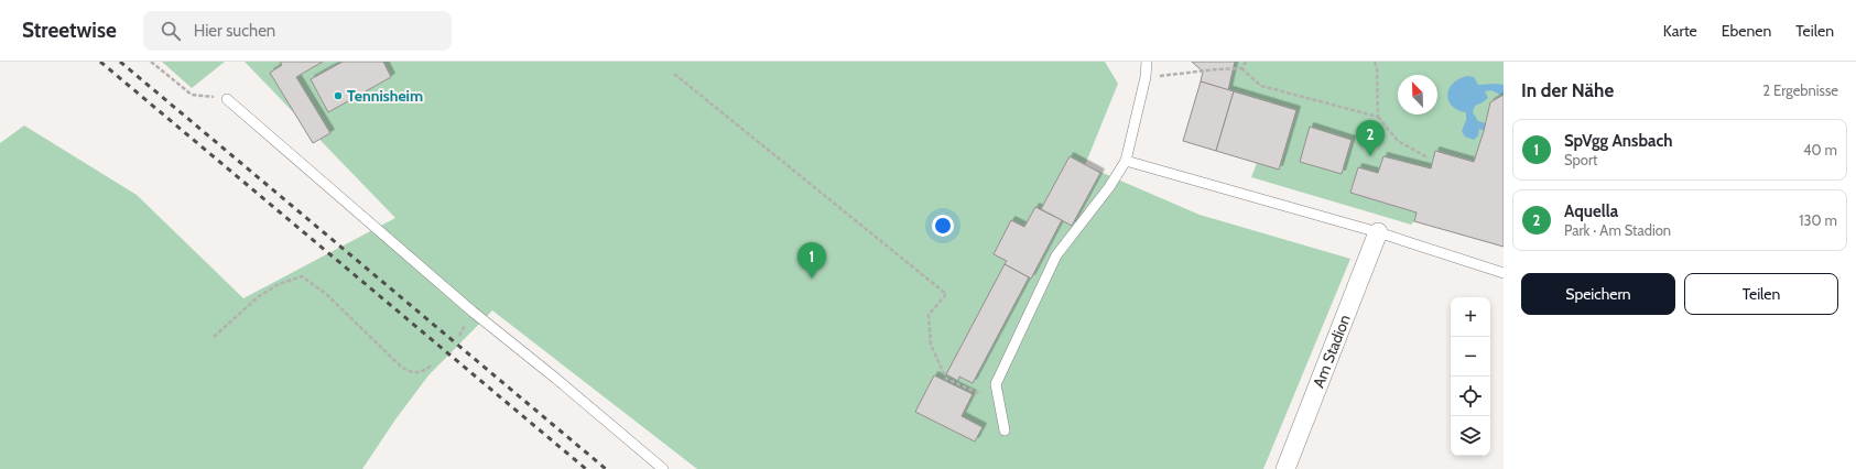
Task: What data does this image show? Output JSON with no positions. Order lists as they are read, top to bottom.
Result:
{
  "streets": {
    "street": ["Am Stadion"]
  },
  "places": ["Tennisheim"],
  "north": "top left",
  "page": {
    "header": "Streetwise",
    "search": "Hier suchen",
    "nav": ["Karte", "Ebenen", "Teilen"],
    "heading": ["In der Nähe", "2 Ergebnisse"],
    "list": [
      {
        "mark": "1",
        "name": "SpVgg Ansbach",
        "note": "Sport",
        "value": "40 m"
      },
      {
        "mark": "2",
        "name": "Aquella",
        "note": "Park · Am Stadion",
        "value": "130 m"
      }
    ],
    "pins": ["2", "1"],
    "buttons": ["Speichern", "Teilen"],
    "map_buttons": ["+", "−"]
  }
}
